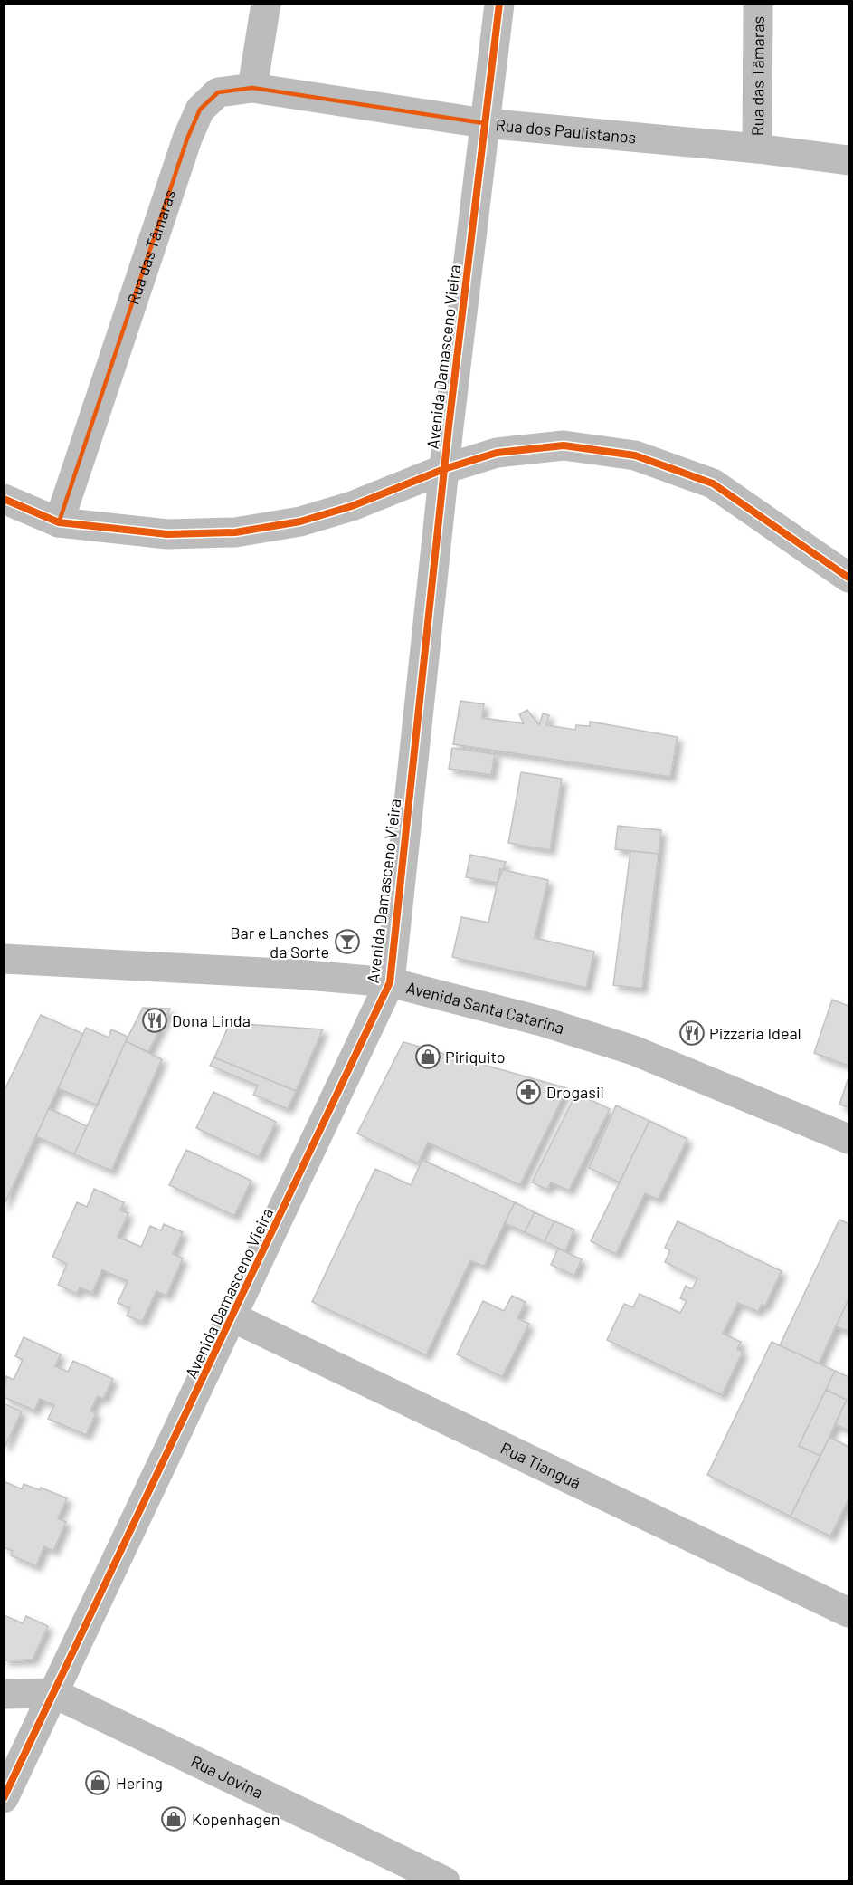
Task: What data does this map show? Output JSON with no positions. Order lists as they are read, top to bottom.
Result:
{
  "streets": {
    "street": [
      "Rua das Tâmaras",
      "Rua dos Paulistanos",
      "Avenida Damasceno Vieira",
      "Avenida Santa Catarina",
      "Rua Tianguá",
      "Rua Jovina"
    ]
  },
  "crossings": [
    ["Rua das Tâmaras", "Rua dos Paulistanos"],
    ["Rua dos Paulistanos", "Avenida Damasceno Vieira"],
    ["Avenida Damasceno Vieira", "Avenida Santa Catarina"],
    ["Avenida Damasceno Vieira", "Rua Tianguá"],
    ["Avenida Damasceno Vieira", "Rua Jovina"]
  ],
  "places": {
    "bar": ["Bar e Lanches da Sorte"],
    "restaurant": ["Dona Linda", "Pizzaria Ideal"],
    "shop": ["Piriquito", "Hering", "Kopenhagen"],
    "pharmacy": ["Drogasil"]
  }
}
